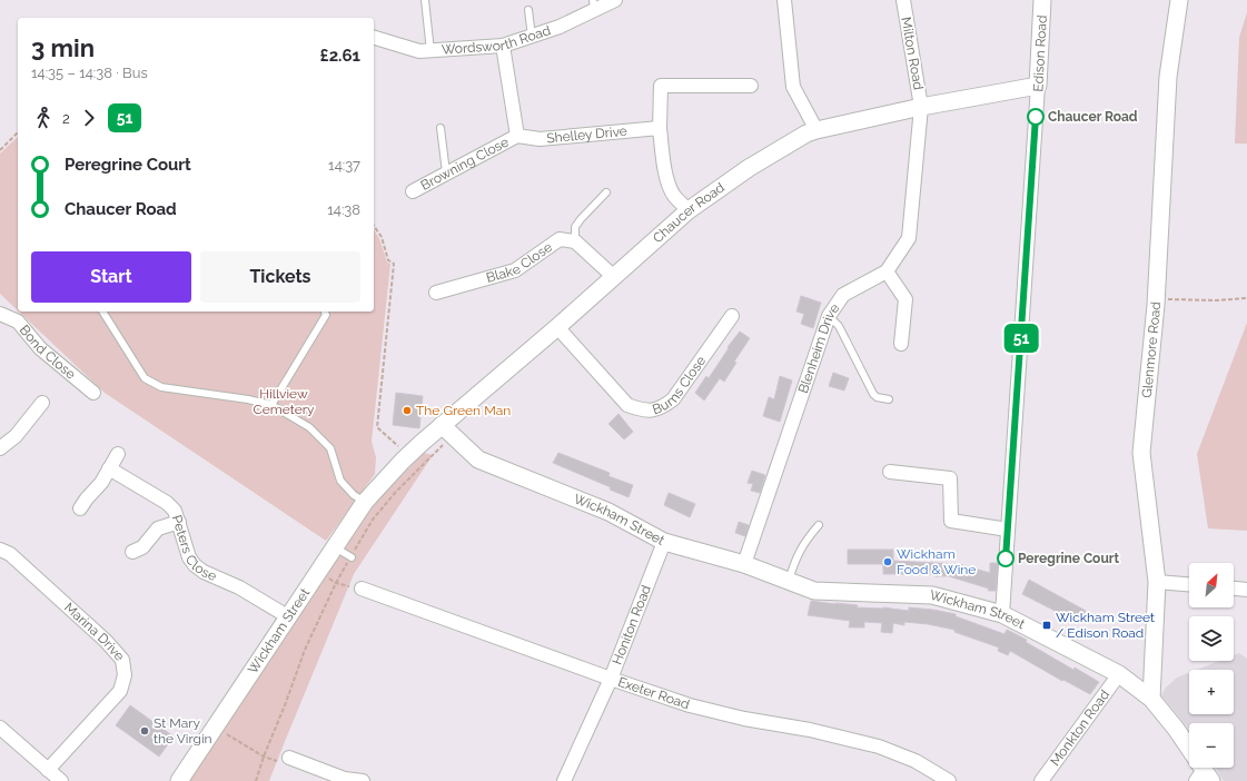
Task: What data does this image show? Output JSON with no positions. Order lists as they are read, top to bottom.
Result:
{
  "streets": {
    "street": [
      "Wordsworth Road",
      "Milton Road",
      "Edison Road",
      "Shelley Drive",
      "Browning Close",
      "Chaucer Road",
      "Blake Close",
      "Blenheim Drive",
      "Glenmore Road",
      "Bond Close",
      "Burns Close",
      "Wickham Street",
      "Peters Close",
      "Honiton Road",
      "Marina Drive",
      "Exeter Road",
      "Monkton Road"
    ]
  },
  "crossings": [
    ["Milton Road", "Chaucer Road"],
    ["Milton Road", "Blenheim Drive"],
    ["Edison Road", "Chaucer Road"],
    ["Edison Road", "Wickham Street"],
    ["Shelley Drive", "Browning Close"],
    ["Chaucer Road", "Blenheim Drive"],
    ["Chaucer Road", "Burns Close"],
    ["Chaucer Road", "Wickham Street"],
    ["Blenheim Drive", "Wickham Street"],
    ["Glenmore Road", "Wickham Street"],
    ["Wickham Street", "Peters Close"],
    ["Wickham Street", "Honiton Road"],
    ["Wickham Street", "Monkton Road"],
    ["Honiton Road", "Exeter Road"]
  ],
  "parks": ["Hillview Cemetery"],
  "places": {
    "other": [
      "Chaucer Road",
      "The Green Man",
      "Peregrine Court",
      "Wickham Food & Wine",
      "St Mary the Virgin"
    ],
    "transit": ["Wickham Street / Edison Road"]
  },
  "lines": ["bus line 51"],
  "north": "top right",
  "page": {
    "on_map": "51",
    "heading": ["3 min", "14:35 – 14:38 · Bus", "£2.61"],
    "legs": ["2", "51"],
    "list": [
      {
        "name": "Peregrine Court",
        "value": "14:37"
      },
      {
        "name": "Chaucer Road",
        "value": "14:38"
      }
    ],
    "buttons": ["Start", "Tickets"],
    "map_buttons": ["+", "−"]
  }
}
